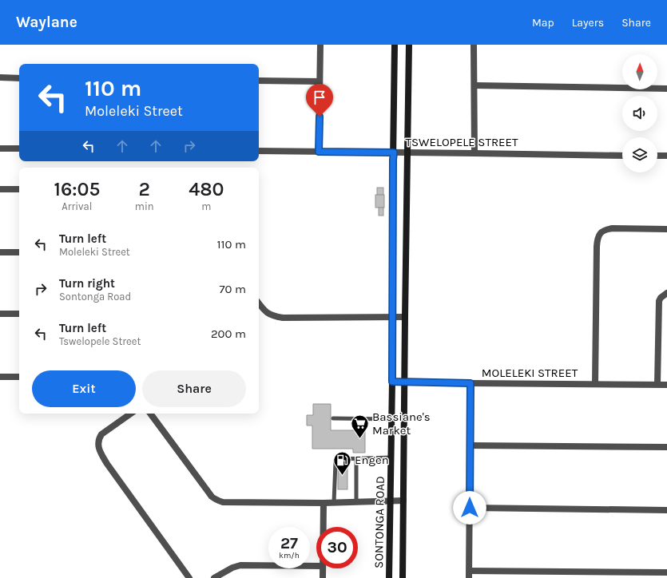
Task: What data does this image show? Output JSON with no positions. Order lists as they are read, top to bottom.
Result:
{
  "streets": {
    "main road": ["SONTONGA ROAD"],
    "street": ["TSWELOPELE STREET", "MOLELEKI STREET"]
  },
  "crossings": [
    ["TSWELOPELE STREET", "SONTONGA ROAD"],
    ["MOLELEKI STREET", "SONTONGA ROAD"]
  ],
  "places": {
    "supermarket": ["Bassiane's Market"],
    "fuel station": ["Engen"]
  },
  "north": "top",
  "page": {
    "header": "Waylane",
    "nav": ["Map", "Layers", "Share"],
    "turn": ["110 m", "Moleleki Street"],
    "eta": [
      "16:05",
      "Arrival",
      "2",
      "min",
      "480",
      "m"
    ],
    "list": [
      {
        "name": "Turn left",
        "note": "Moleleki Street",
        "value": "110 m"
      },
      {
        "name": "Turn right",
        "note": "Sontonga Road",
        "value": "70 m"
      },
      {
        "name": "Turn left",
        "note": "Tswelopele Street",
        "value": "200 m"
      }
    ],
    "buttons": ["Exit", "Share"],
    "speed": "27 km/h",
    "limit": "30"
  }
}
